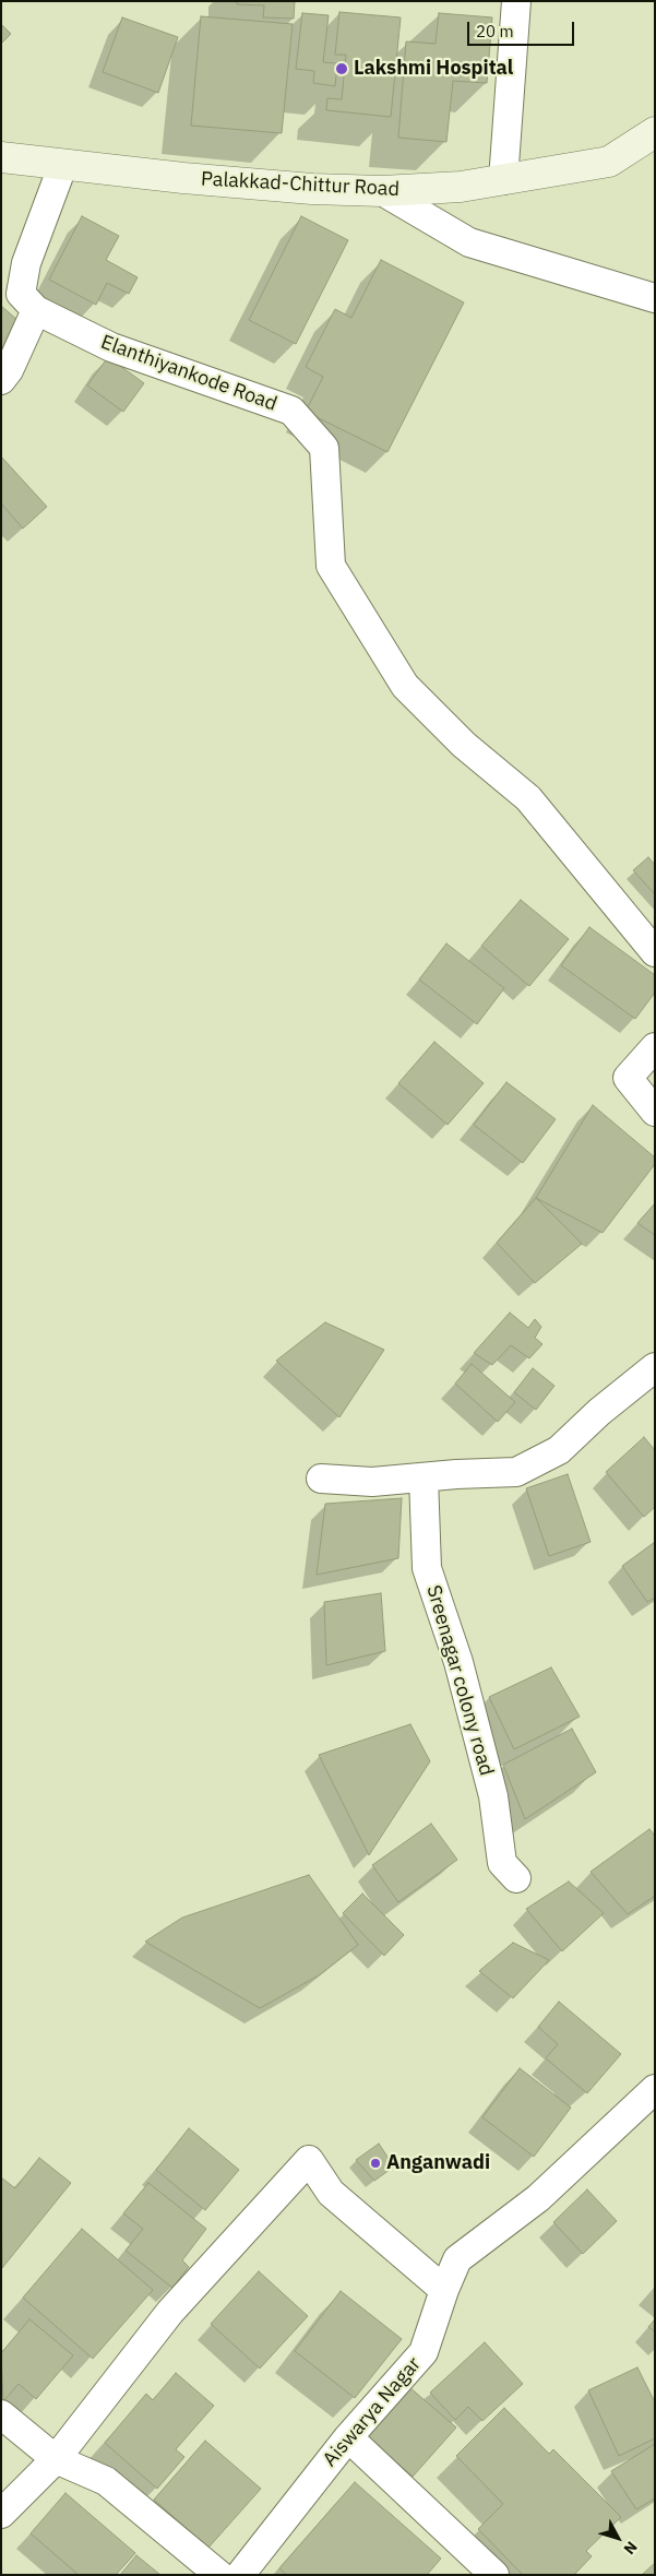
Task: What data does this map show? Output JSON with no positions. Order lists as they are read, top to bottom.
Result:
{
  "streets": {
    "main road": ["Palakkad-Chittur Road"],
    "street": ["Elanthiyankode Road", "Sreenagar colony road", "Aiswarya Nagar"]
  },
  "crossings": [
    ["Palakkad-Chittur Road", "Elanthiyankode Road"]
  ],
  "places": ["Lakshmi Hospital", "Anganwadi"],
  "scale_bar": "20 m",
  "north": "bottom right"
}
